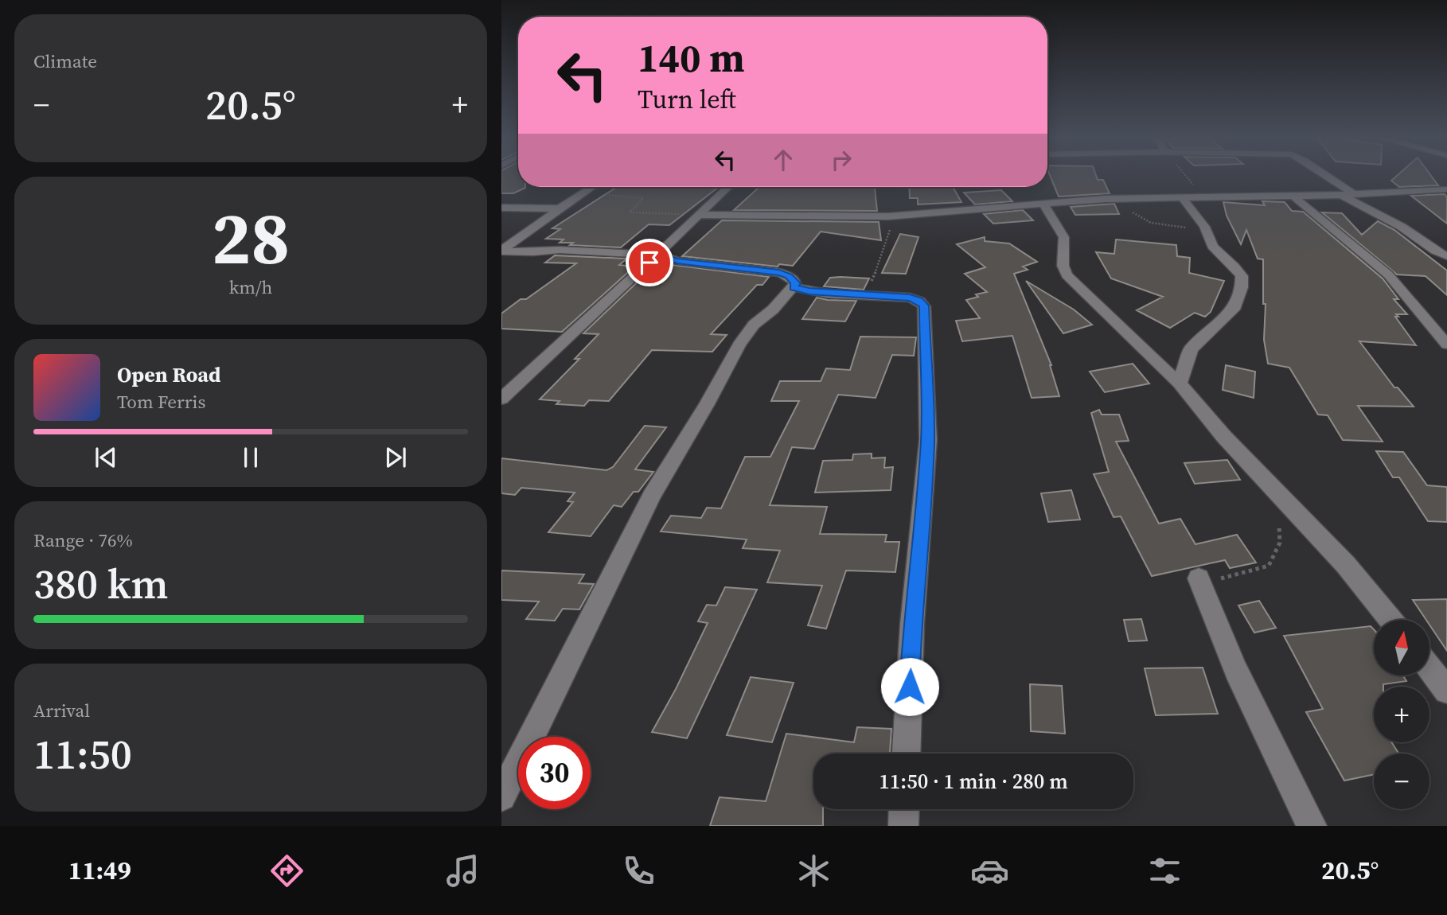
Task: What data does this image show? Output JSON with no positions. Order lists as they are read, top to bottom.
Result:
{
  "north": "top",
  "page": {
    "tile": [
      "Climate",
      ["28", "km/h"],
      ["Range · 76%", "380 km"],
      ["Arrival", "11:50"]
    ],
    "turn": ["140 m", "Turn left"],
    "heat": ["−", "20.5°", "+"],
    "song": ["Open Road", "Tom Ferris"],
    "map_buttons": ["+", "−"],
    "limit": "30",
    "trip": "11:50 · 1 min · 280 m",
    "tabs": ["11:49", "20.5°"]
  }
}
